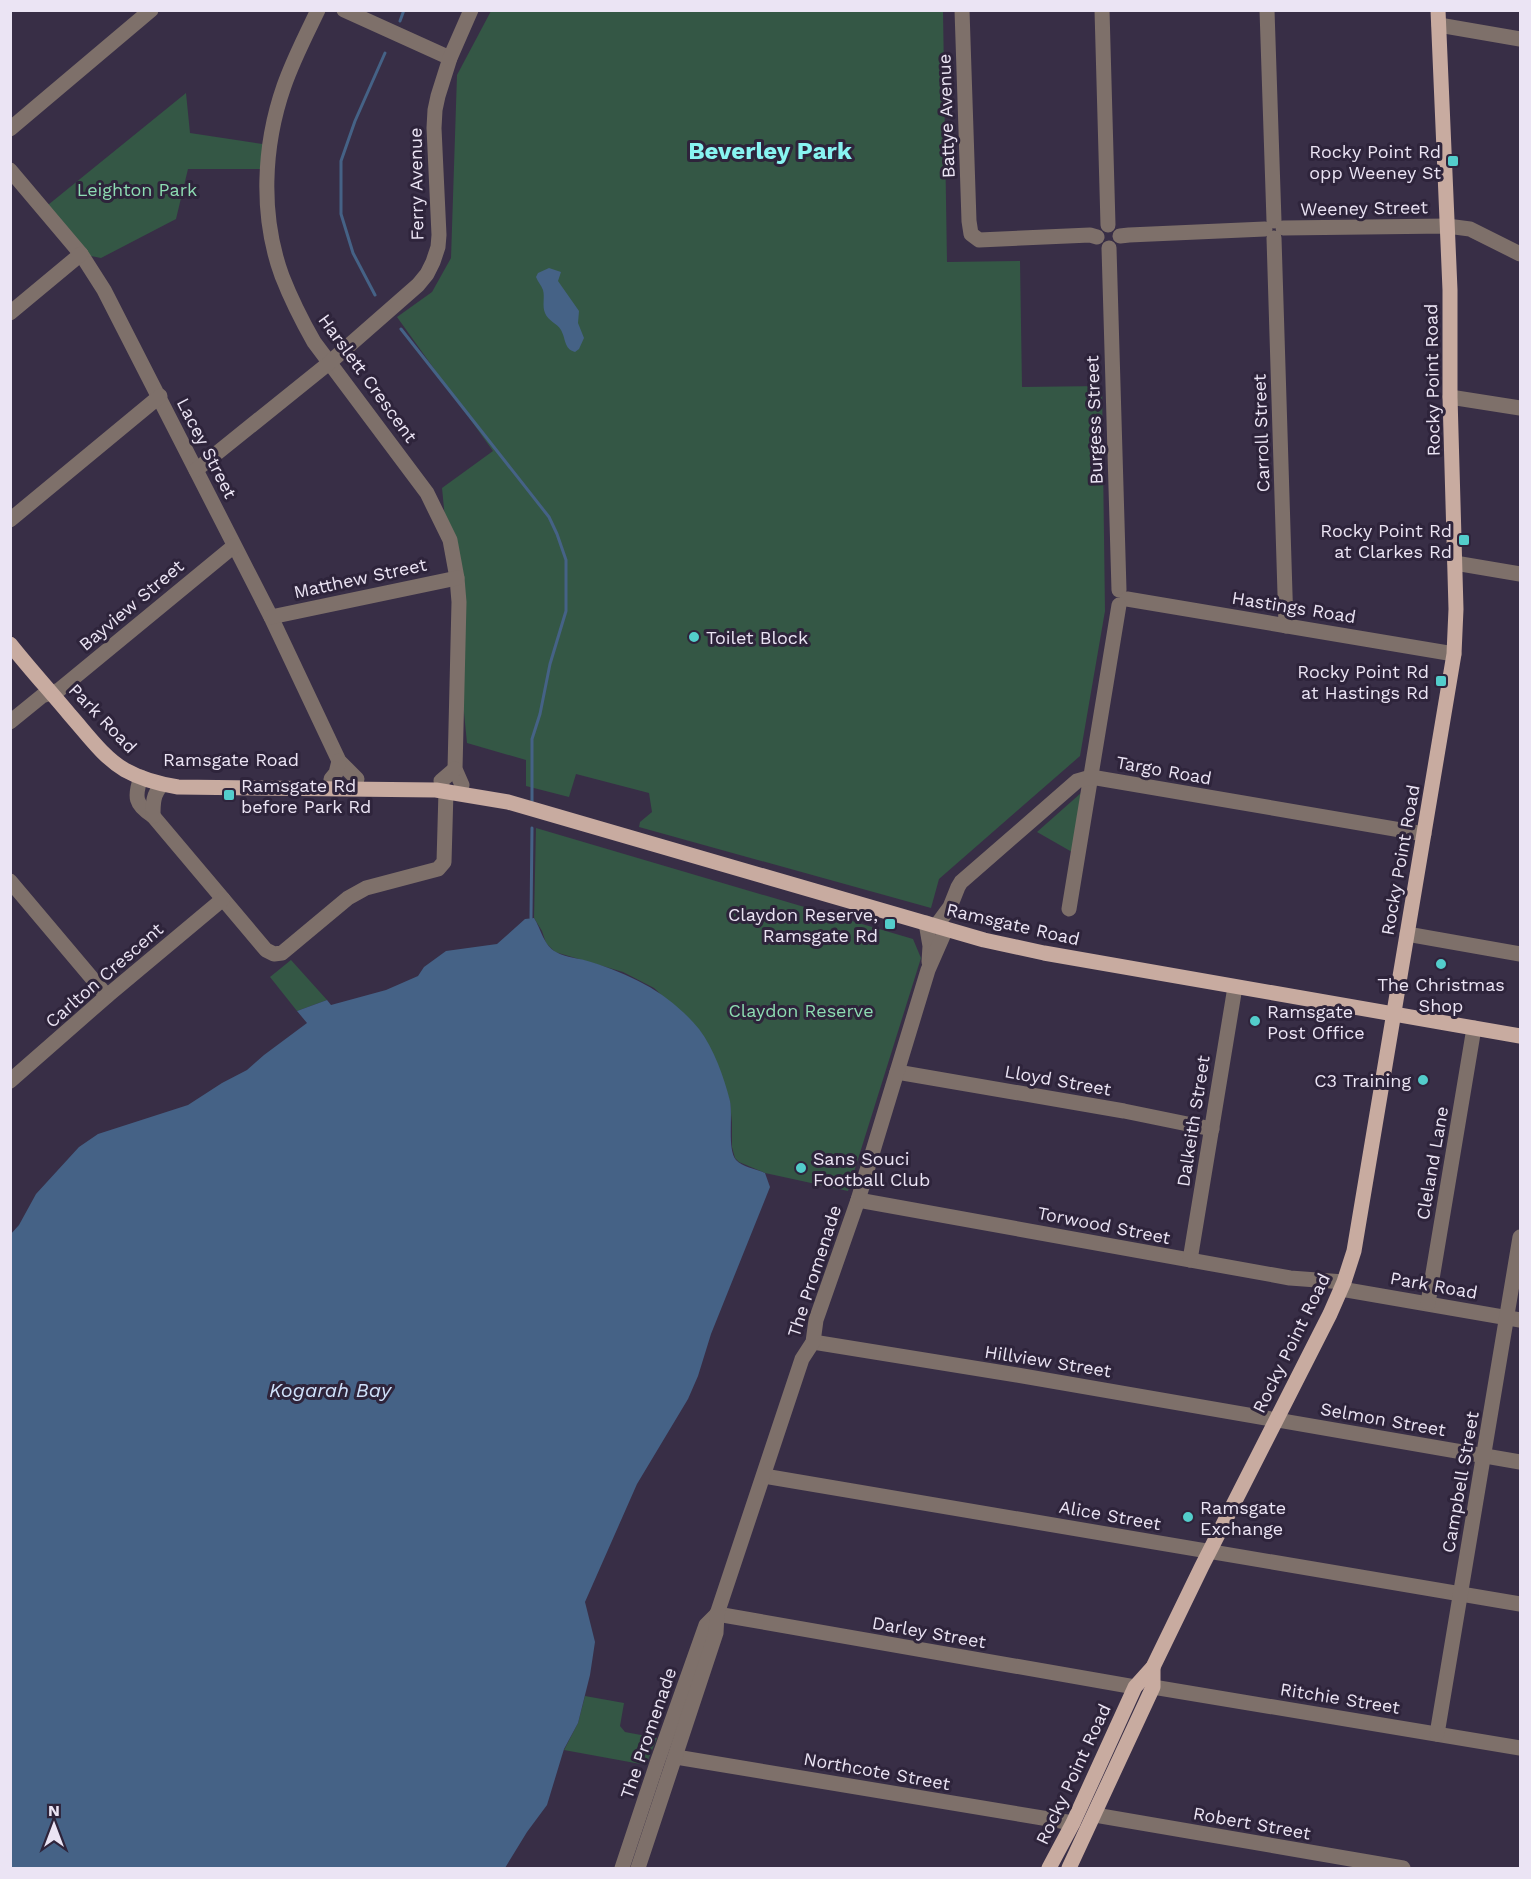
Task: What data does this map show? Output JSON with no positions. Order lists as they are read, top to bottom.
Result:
{
  "streets": {
    "main road": ["Rocky Point Road", "Park Road", "Ramsgate Road"],
    "street": [
      "Battye Avenue",
      "Ferry Avenue",
      "Weeney Street",
      "Harslett Crescent",
      "Burgess Street",
      "Carroll Street",
      "Lacey Street",
      "Matthew Street",
      "Bayview Street",
      "Hastings Road",
      "Targo Road",
      "Carlton Crescent",
      "Lloyd Street",
      "Dalkeith Street",
      "Cleland Lane",
      "Torwood Street",
      "The Promenade",
      "Hillview Street",
      "Selmon Street",
      "Campbell Street",
      "Alice Street",
      "Darley Street",
      "Ritchie Street",
      "Northcote Street",
      "Robert Street"
    ]
  },
  "crossings": [
    ["Battye Avenue", "Weeney Street"],
    ["Battye Avenue", "Burgess Street"],
    ["Ferry Avenue", "Harslett Crescent"],
    ["Ferry Avenue", "Lacey Street"],
    ["Weeney Street", "Rocky Point Road"],
    ["Weeney Street", "Burgess Street"],
    ["Weeney Street", "Carroll Street"],
    ["Harslett Crescent", "Matthew Street"],
    ["Harslett Crescent", "Ramsgate Road"],
    ["Rocky Point Road", "Hastings Road"],
    ["Rocky Point Road", "Park Road"],
    ["Rocky Point Road", "Ramsgate Road"],
    ["Rocky Point Road", "Targo Road"],
    ["Rocky Point Road", "Torwood Street"],
    ["Rocky Point Road", "Hillview Street"],
    ["Rocky Point Road", "Selmon Street"],
    ["Rocky Point Road", "Alice Street"],
    ["Rocky Point Road", "Darley Street"],
    ["Rocky Point Road", "Ritchie Street"],
    ["Rocky Point Road", "Northcote Street"],
    ["Rocky Point Road", "Robert Street"],
    ["Burgess Street", "Hastings Road"],
    ["Burgess Street", "Targo Road"],
    ["Carroll Street", "Hastings Road"],
    ["Lacey Street", "Matthew Street"],
    ["Lacey Street", "Bayview Street"],
    ["Lacey Street", "Ramsgate Road"],
    ["Bayview Street", "Park Road"],
    ["Park Road", "Ramsgate Road"],
    ["Park Road", "Carlton Crescent"],
    ["Park Road", "Cleland Lane"],
    ["Park Road", "Torwood Street"],
    ["Park Road", "Campbell Street"],
    ["Ramsgate Road", "Targo Road"],
    ["Ramsgate Road", "Dalkeith Street"],
    ["Ramsgate Road", "Cleland Lane"],
    ["Ramsgate Road", "The Promenade"],
    ["Targo Road", "The Promenade"],
    ["Lloyd Street", "Dalkeith Street"],
    ["Lloyd Street", "The Promenade"],
    ["Dalkeith Street", "Torwood Street"],
    ["Torwood Street", "The Promenade"],
    ["The Promenade", "Hillview Street"],
    ["The Promenade", "Alice Street"],
    ["The Promenade", "Darley Street"],
    ["The Promenade", "Northcote Street"],
    ["Hillview Street", "Selmon Street"],
    ["Selmon Street", "Campbell Street"],
    ["Campbell Street", "Alice Street"],
    ["Campbell Street", "Ritchie Street"]
  ],
  "districts": ["Beverley Park"],
  "water": ["Kogarah Bay"],
  "parks": ["Leighton Park", "Claydon Reserve"],
  "places": {
    "transit": [
      "Rocky Point Rd opp Weeney St",
      "Rocky Point Rd at Clarkes Rd",
      "Rocky Point Rd at Hastings Rd",
      "Ramsgate Rd before Park Rd",
      "Claydon Reserve, Ramsgate Rd"
    ],
    "other": [
      "Toilet Block",
      "The Christmas Shop",
      "Ramsgate Post Office",
      "C3 Training",
      "Sans Souci Football Club",
      "Ramsgate Exchange"
    ]
  },
  "north": "top"
}
